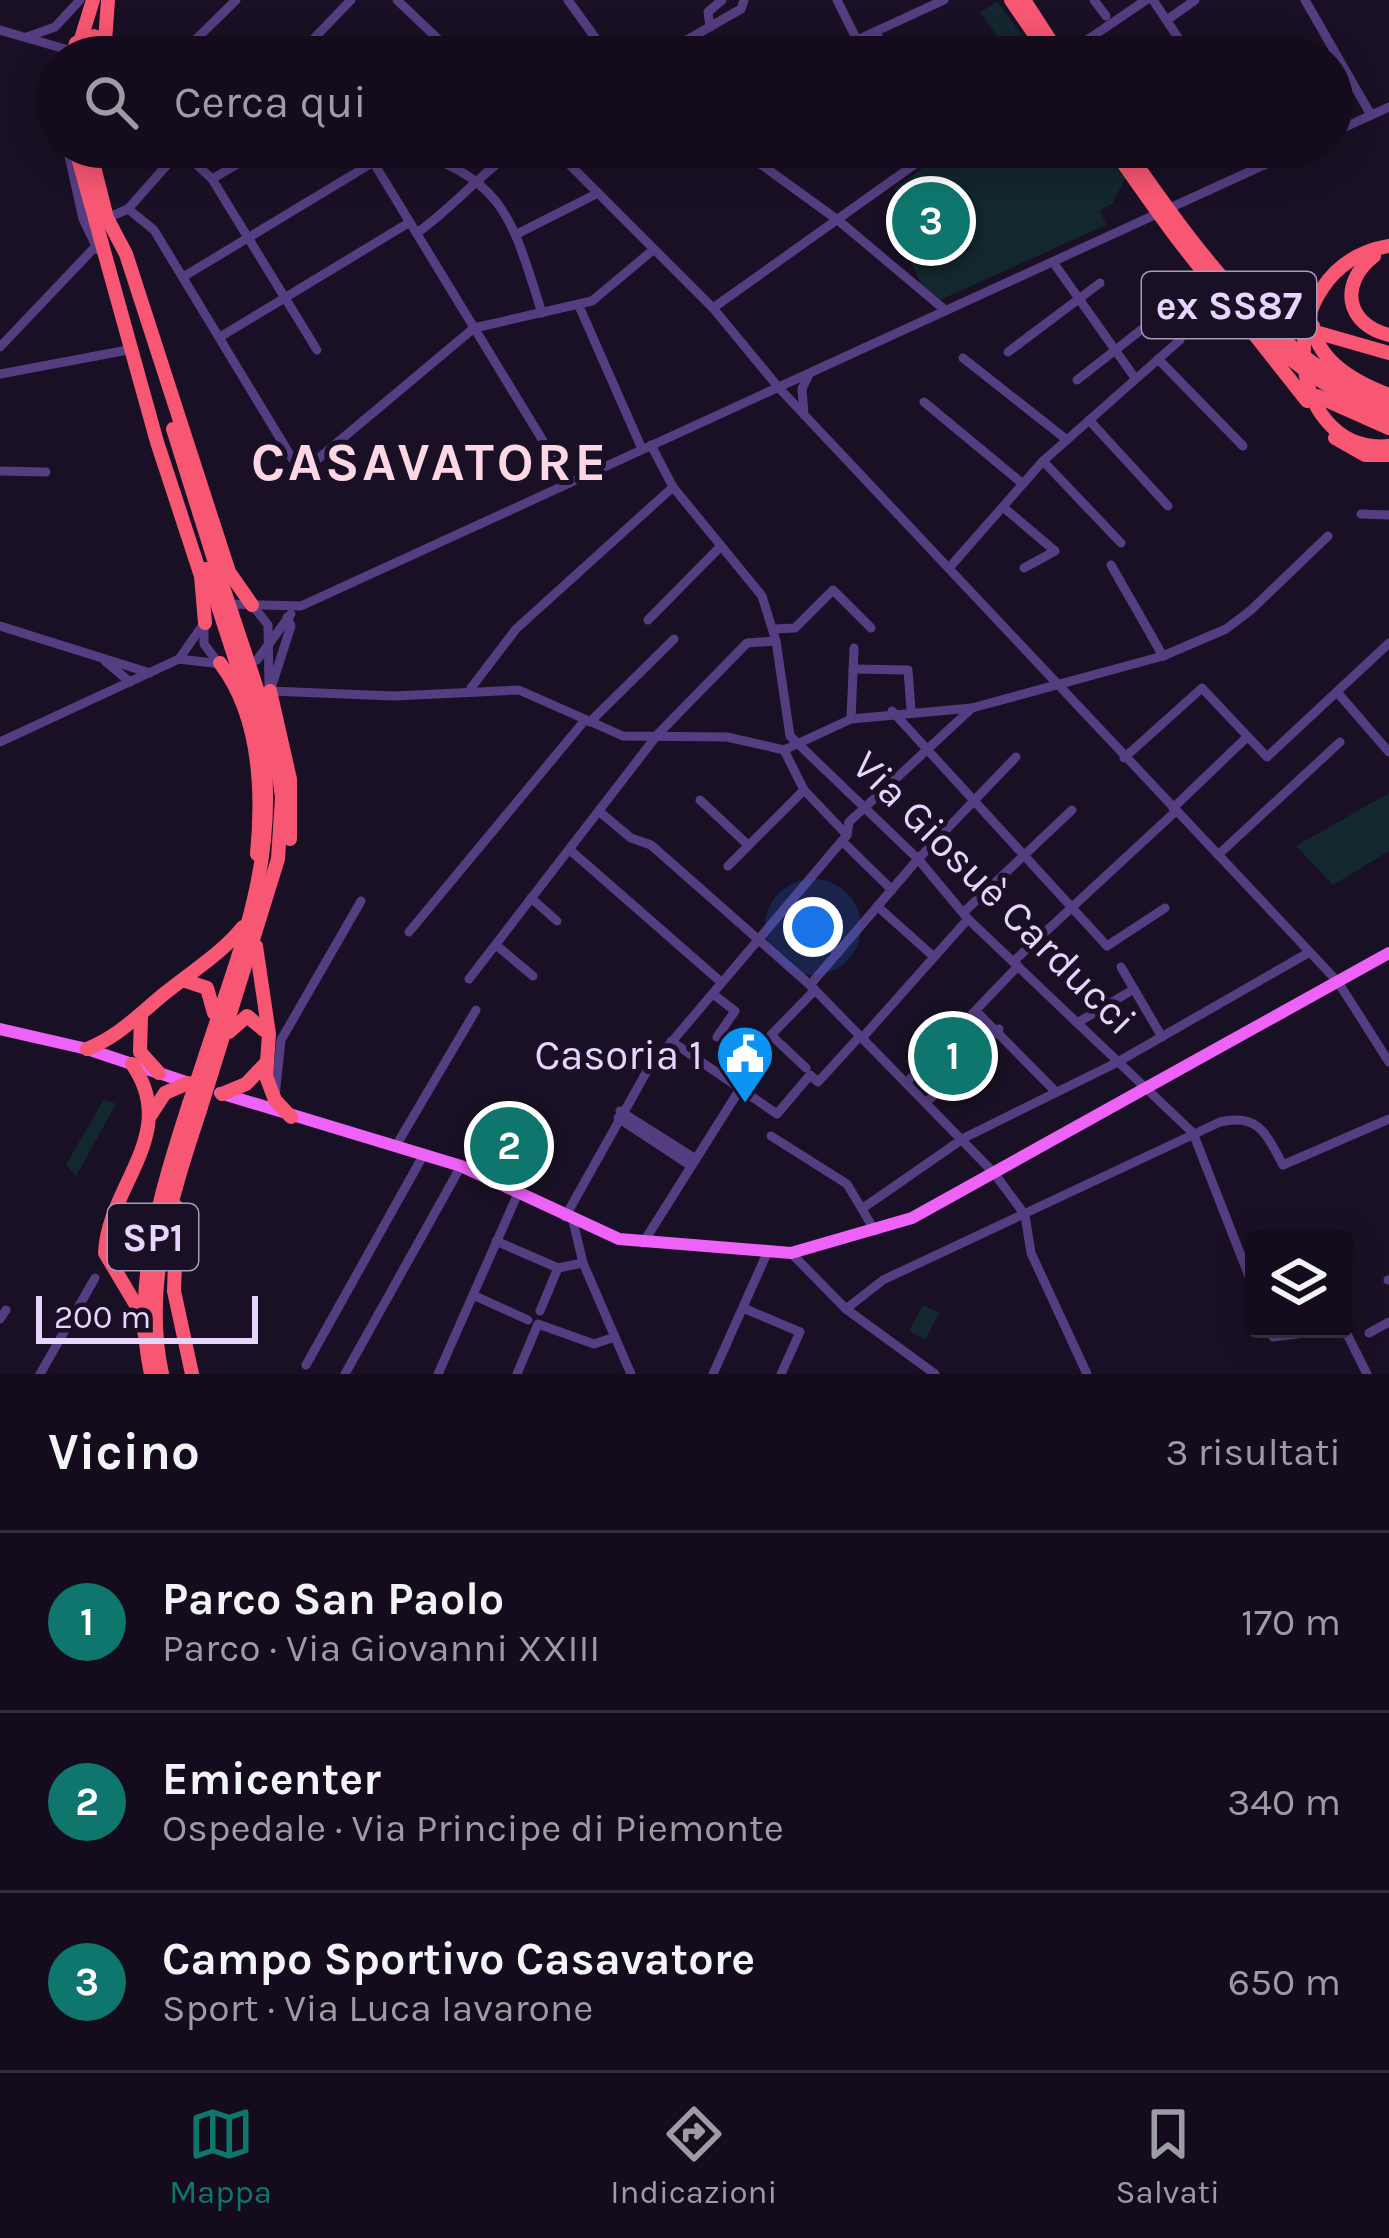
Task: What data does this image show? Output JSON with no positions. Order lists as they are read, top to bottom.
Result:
{
  "streets": {
    "highway": ["ex SS87", "SP1"],
    "street": ["Via Giosuè Carducci"]
  },
  "districts": ["CASAVATORE"],
  "places": {
    "public building": ["Casoria 1"]
  },
  "scale_bar": "200 m",
  "page": {
    "search": "Cerca qui",
    "pins": ["3", "1", "2"],
    "scale": "200 m",
    "heading": ["Vicino", "3 risultati"],
    "list": [
      {
        "mark": "1",
        "name": "Parco San Paolo",
        "note": "Parco · Via Giovanni XXIII",
        "value": "170 m"
      },
      {
        "mark": "2",
        "name": "Emicenter",
        "note": "Ospedale · Via Principe di Piemonte",
        "value": "340 m"
      },
      {
        "mark": "3",
        "name": "Campo Sportivo Casavatore",
        "note": "Sport · Via Luca Iavarone",
        "value": "650 m"
      }
    ],
    "nav": ["Mappa", "Indicazioni", "Salvati"]
  }
}
